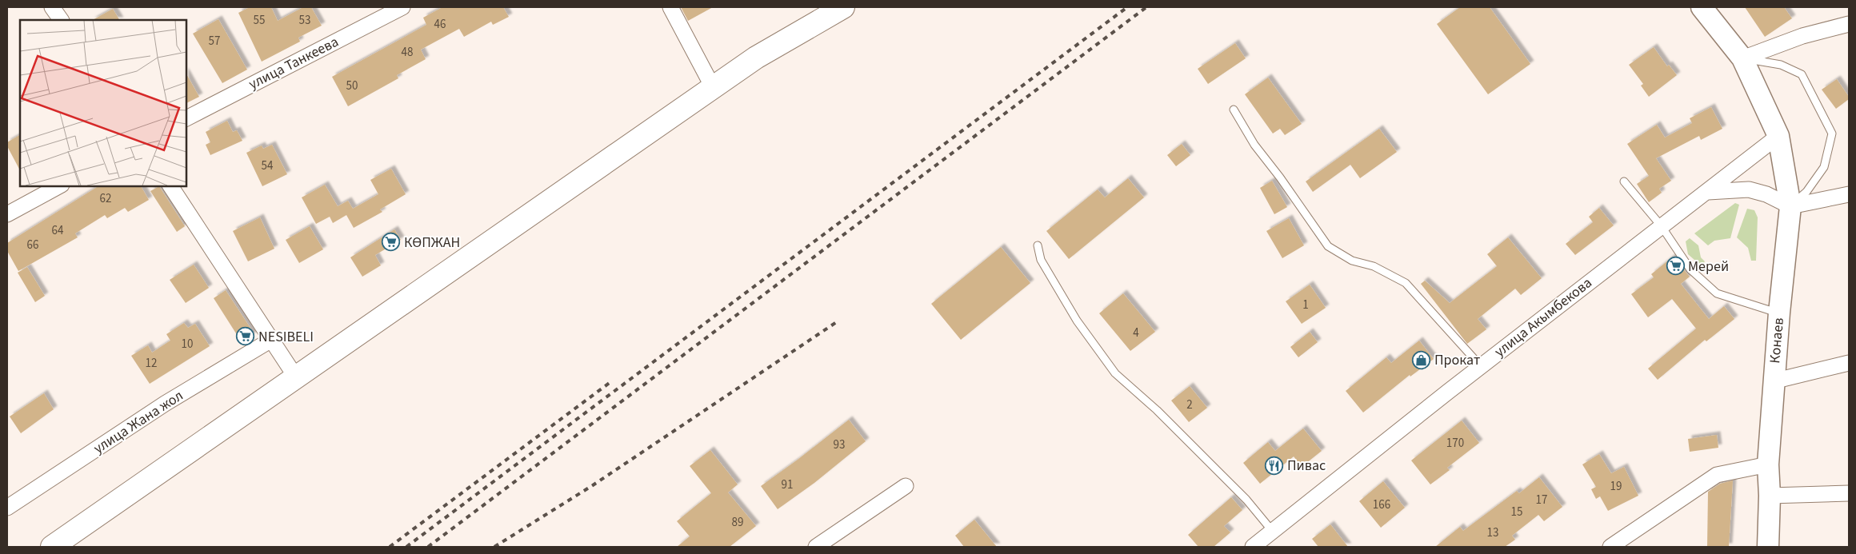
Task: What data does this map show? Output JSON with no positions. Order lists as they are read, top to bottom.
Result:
{
  "streets": {
    "main road": ["Конаев"],
    "street": ["улица Танкеева", "улица Акымбекова", "улица Жана жол"]
  },
  "crossings": [
    ["улица Акымбекова", "Конаев"]
  ],
  "places": {
    "supermarket": ["КӨПЖАН", "Мерей", "NESIBELI"],
    "shop": ["Прокат"],
    "restaurant": ["Пивас"]
  },
  "house_numbers": [
    "55",
    "53",
    "46",
    "57",
    "48",
    "50",
    "54",
    "62",
    "64",
    "66",
    "1",
    "4",
    "10",
    "12",
    "2",
    "170",
    "93",
    "91",
    "19",
    "17",
    "166",
    "15",
    "89",
    "13"
  ]
}
